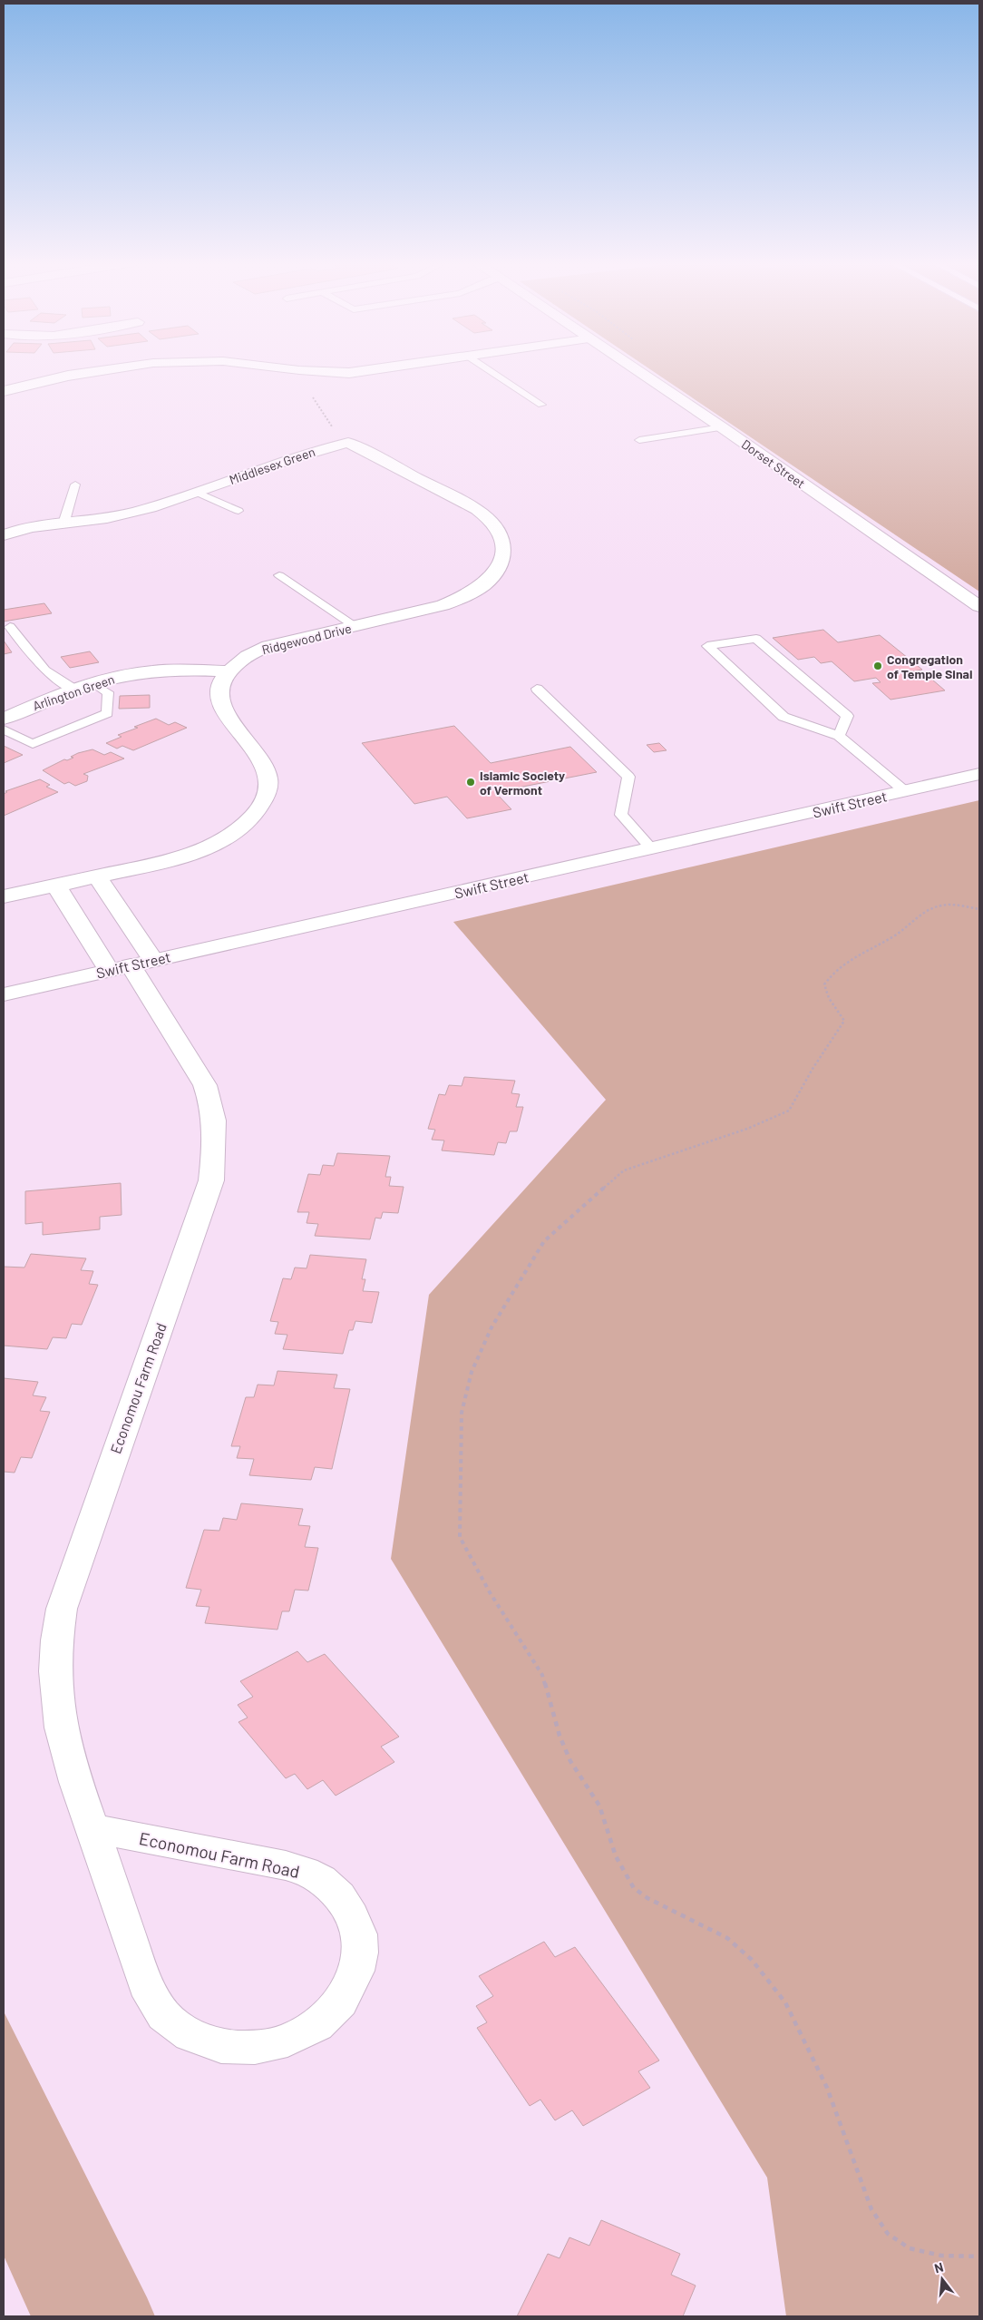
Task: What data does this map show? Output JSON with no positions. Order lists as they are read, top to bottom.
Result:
{
  "streets": {
    "street": [
      "Dorset Street",
      "Middlesex Green",
      "Ridgewood Drive",
      "Arlington Green",
      "Swift Street",
      "Economou Farm Road"
    ]
  },
  "crossings": [
    ["Middlesex Green", "Ridgewood Drive"],
    ["Ridgewood Drive", "Arlington Green"],
    ["Swift Street", "Economou Farm Road"]
  ],
  "places": ["Congregation of Temple Sinai", "Islamic Society of Vermont"],
  "north": "top"
}
